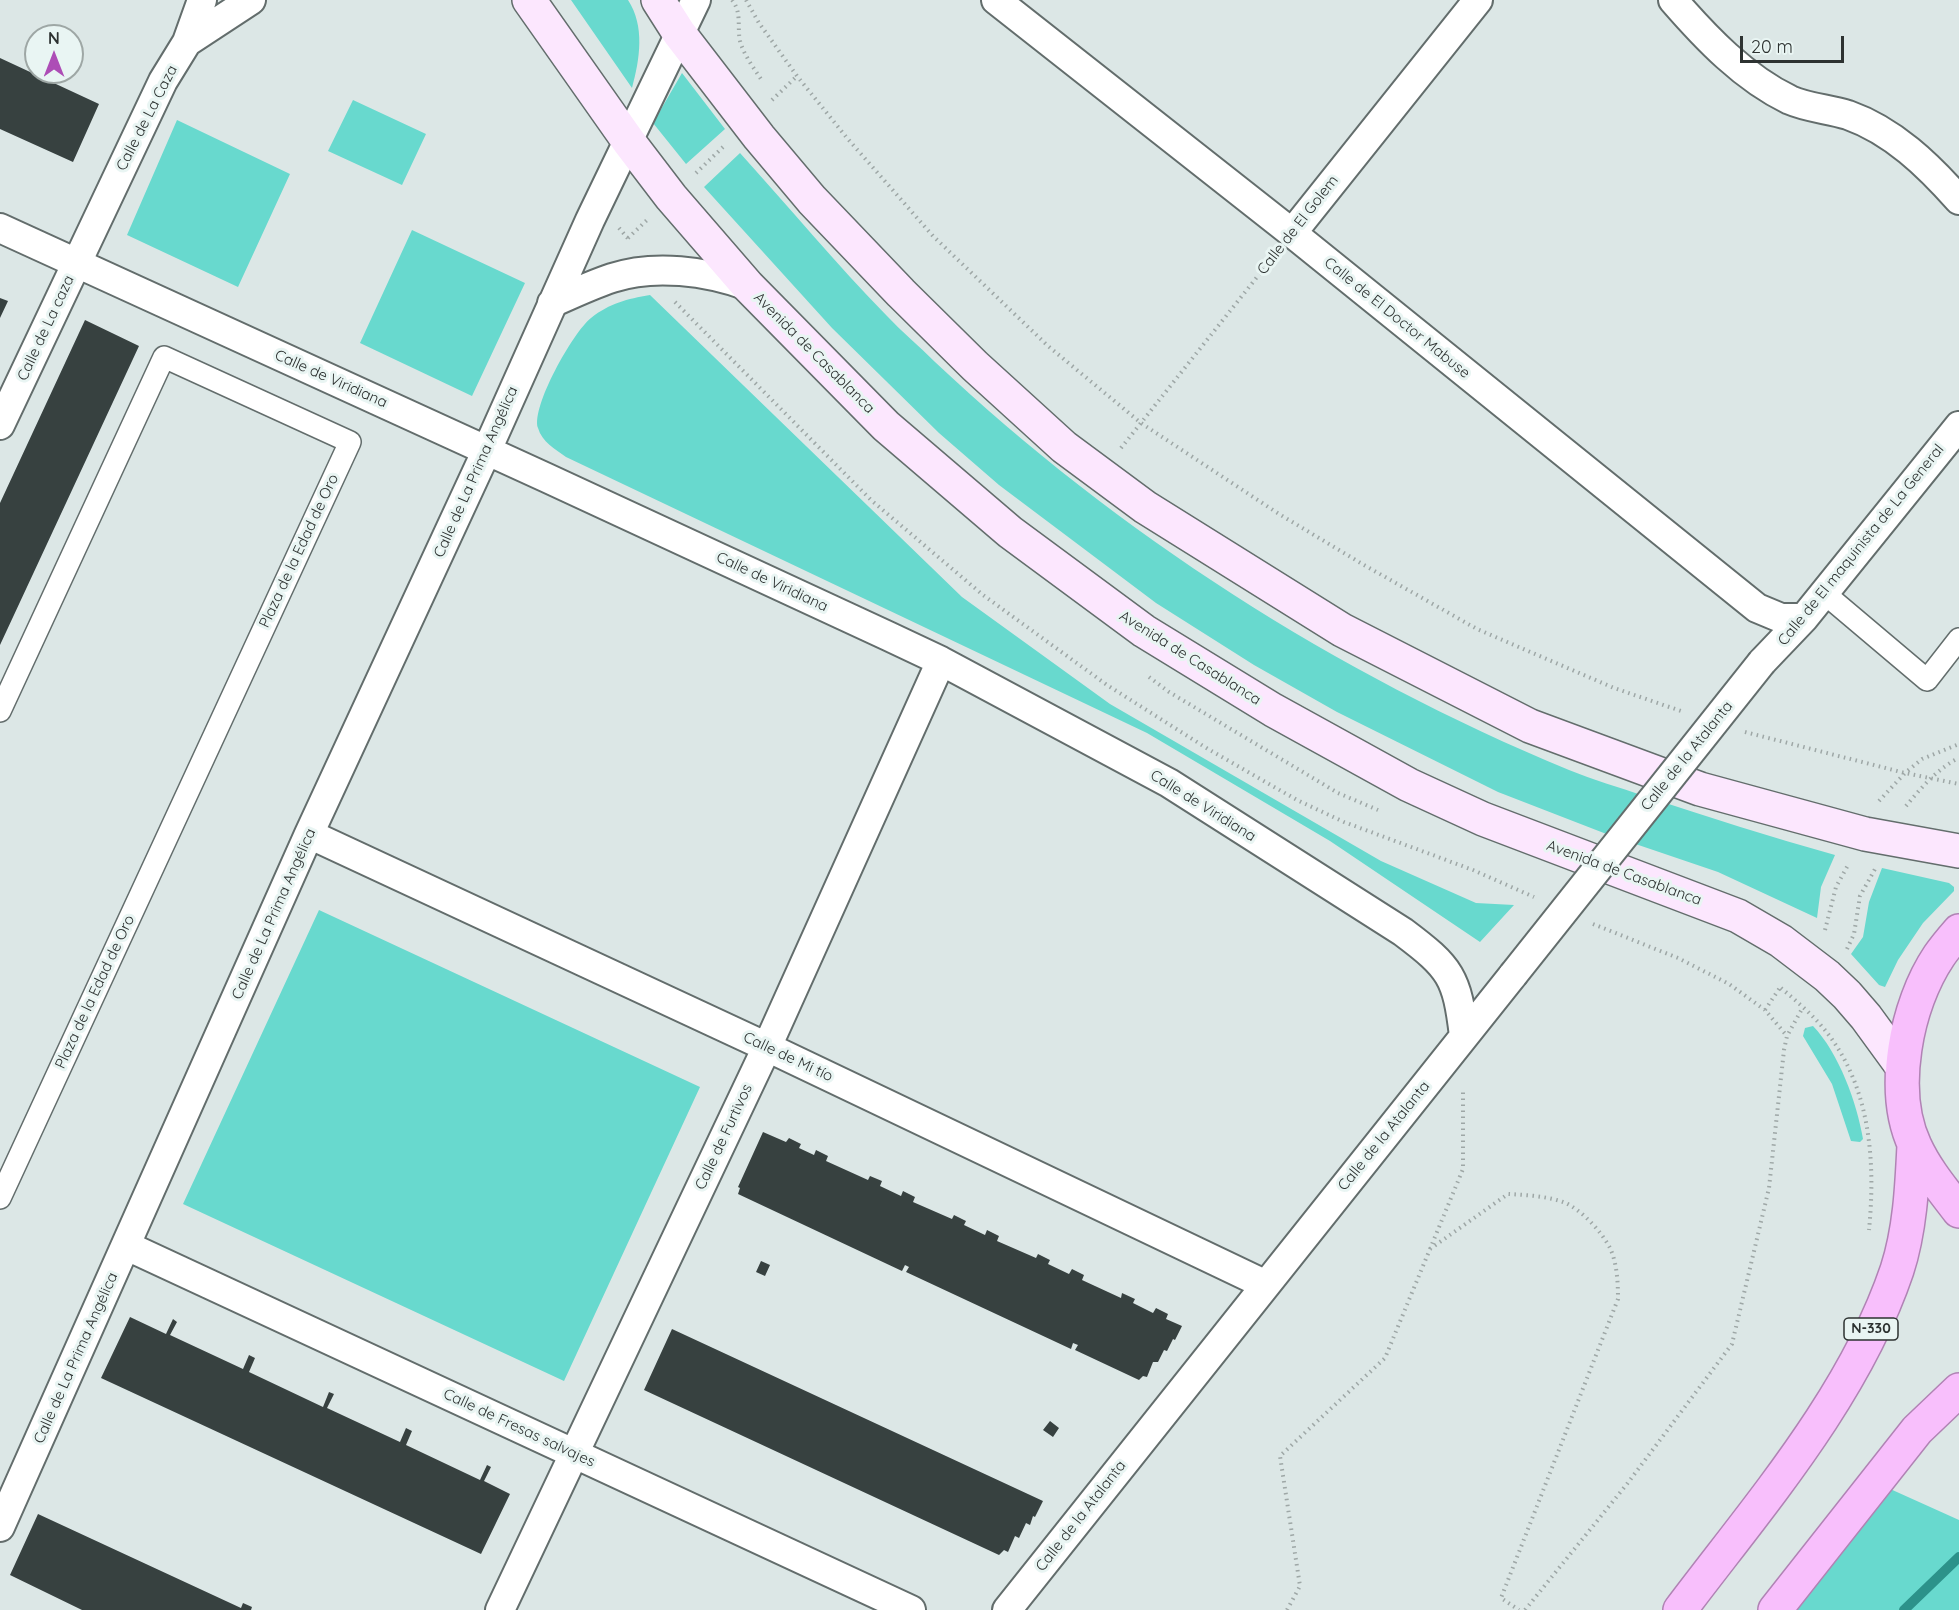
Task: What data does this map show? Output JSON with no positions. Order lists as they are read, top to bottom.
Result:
{
  "streets": {
    "highway": ["N-330"],
    "main road": ["Avenida de Casablanca"],
    "street": [
      "Calle de La Caza",
      "Calle de El Golem",
      "Calle de El Doctor Mabuse",
      "Calle de La caza",
      "Calle de Viridiana",
      "Calle de La Prima Angélica",
      "Calle de El maquinista de La General",
      "Plaza de la Edad de Oro",
      "Calle de la Atalanta",
      "Calle de Mi tío",
      "Calle de Furtivos",
      "Calle de Fresas salvajes"
    ]
  },
  "crossings": [
    ["Calle de La Caza", "Calle de La caza"],
    ["Calle de La Caza", "Calle de Viridiana"],
    ["Calle de El Golem", "Calle de El Doctor Mabuse"],
    ["Calle de El Doctor Mabuse", "Calle de El maquinista de La General"],
    ["Calle de La caza", "Calle de Viridiana"],
    ["Avenida de Casablanca", "Calle de La Prima Angélica"],
    ["Avenida de Casablanca", "N-330"],
    ["Calle de Viridiana", "Calle de La Prima Angélica"],
    ["Calle de Viridiana", "Calle de la Atalanta"],
    ["Calle de Viridiana", "Calle de Furtivos"],
    ["Calle de La Prima Angélica", "Calle de Mi tío"],
    ["Calle de La Prima Angélica", "Calle de Fresas salvajes"],
    ["Calle de El maquinista de La General", "Calle de la Atalanta"],
    ["Calle de la Atalanta", "Calle de Mi tío"],
    ["Calle de Mi tío", "Calle de Furtivos"],
    ["Calle de Furtivos", "Calle de Fresas salvajes"]
  ],
  "scale_bar": "20 m",
  "north": "top"
}
